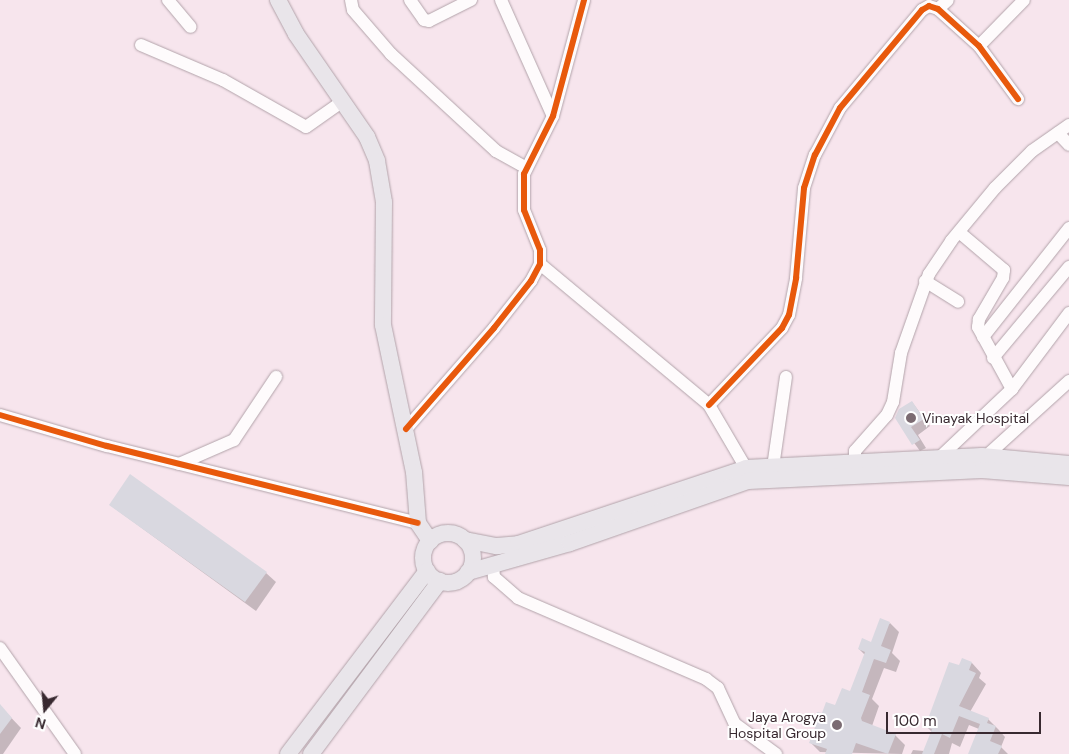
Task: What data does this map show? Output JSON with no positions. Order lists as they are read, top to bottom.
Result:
{
  "places": ["Vinayak Hospital", "Jaya Arogya Hospital Group"],
  "scale_bar": "100 m",
  "north": "bottom"
}
